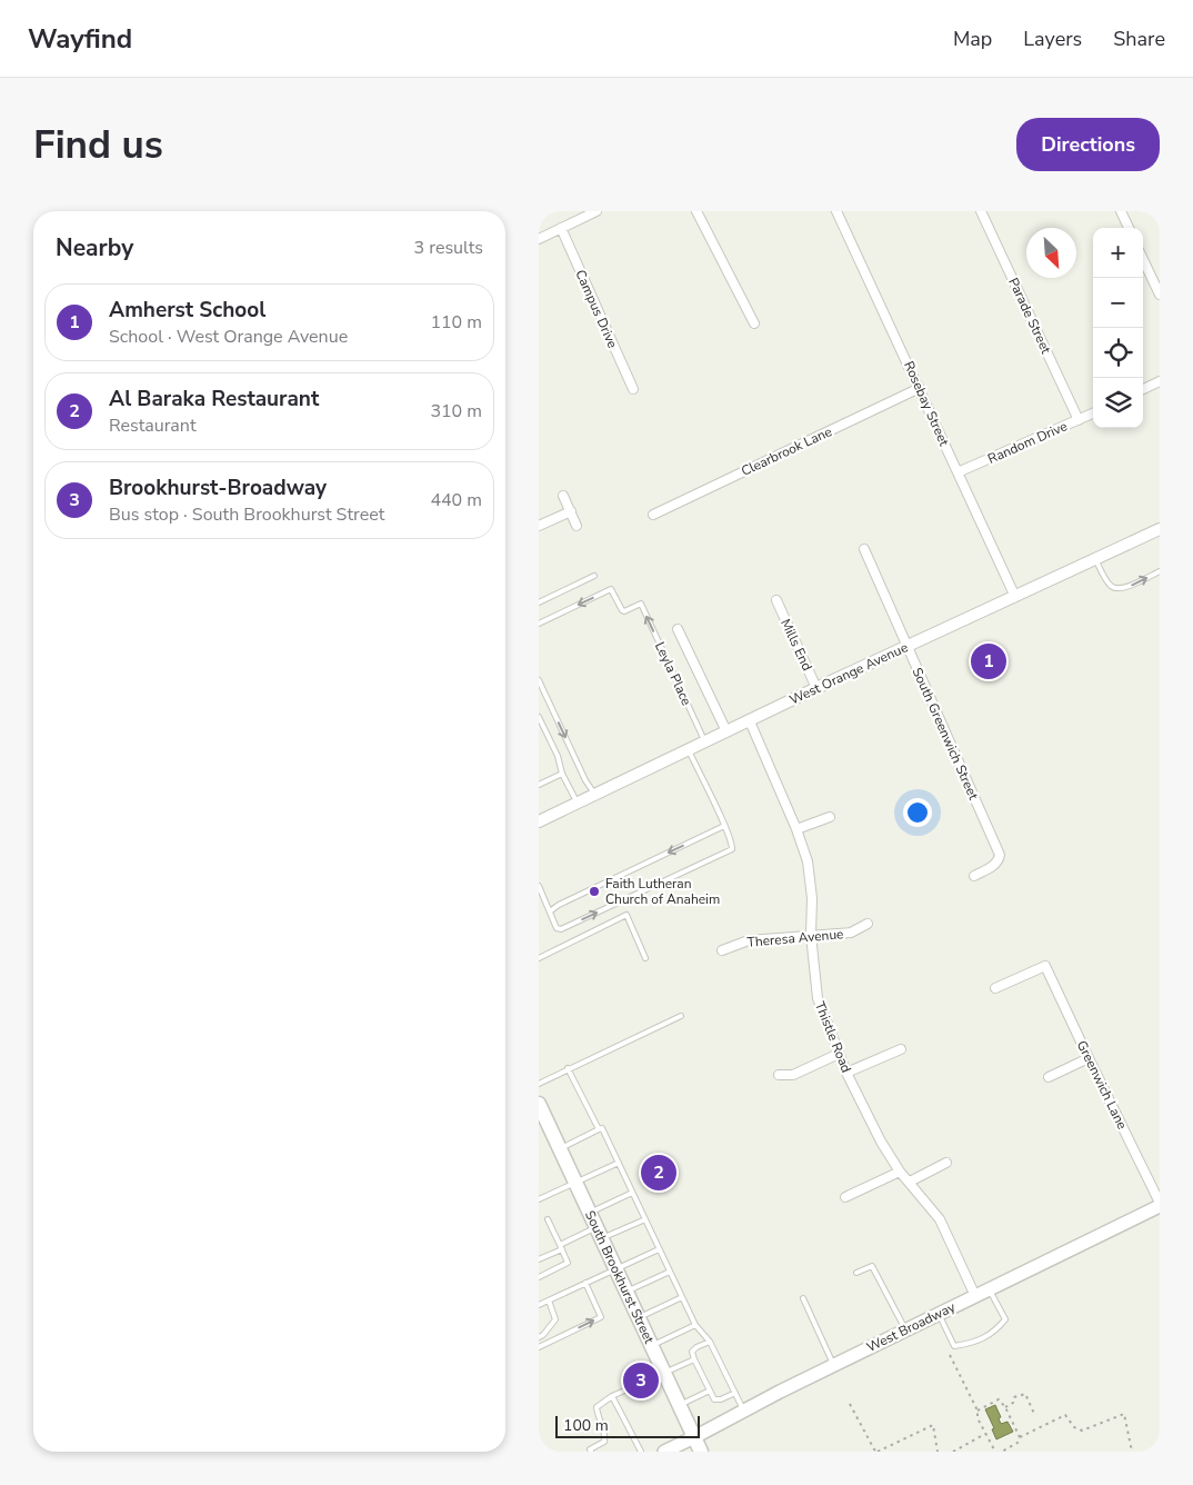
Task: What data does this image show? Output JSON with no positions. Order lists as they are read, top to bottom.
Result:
{
  "streets": {
    "main road": ["South Brookhurst Street", "West Broadway"],
    "street": [
      "Campus Drive",
      "Parade Street",
      "Rosebay Street",
      "Random Drive",
      "Clearbrook Lane",
      "Mills End",
      "West Orange Avenue",
      "South Greenwich Street",
      "Theresa Avenue",
      "Thistle Road",
      "Greenwich Lane"
    ],
    "lane": ["Leyla Place"]
  },
  "crossings": [
    ["Parade Street", "Random Drive"],
    ["Rosebay Street", "Random Drive"],
    ["Rosebay Street", "Clearbrook Lane"],
    ["Rosebay Street", "West Orange Avenue"],
    ["Mills End", "West Orange Avenue"],
    ["Leyla Place", "West Orange Avenue"],
    ["West Orange Avenue", "South Greenwich Street"],
    ["West Orange Avenue", "Thistle Road"],
    ["Theresa Avenue", "Thistle Road"],
    ["Thistle Road", "West Broadway"],
    ["Greenwich Lane", "West Broadway"],
    ["South Brookhurst Street", "West Broadway"]
  ],
  "places": ["Faith Lutheran Church of Anaheim"],
  "scale_bar": "100 m",
  "north": "bottom right",
  "page": {
    "header": "Wayfind",
    "nav": ["Map", "Layers", "Share"],
    "buttons": "Directions",
    "title": "Find us",
    "heading": ["Nearby", "3 results"],
    "map_buttons": ["+", "−"],
    "list": [
      {
        "mark": "1",
        "name": "Amherst School",
        "note": "School · West Orange Avenue",
        "value": "110 m"
      },
      {
        "mark": "2",
        "name": "Al Baraka Restaurant",
        "note": "Restaurant",
        "value": "310 m"
      },
      {
        "mark": "3",
        "name": "Brookhurst-Broadway",
        "note": "Bus stop · South Brookhurst Street",
        "value": "440 m"
      }
    ],
    "pins": ["1", "2", "3"],
    "scale": "100 m"
  }
}
